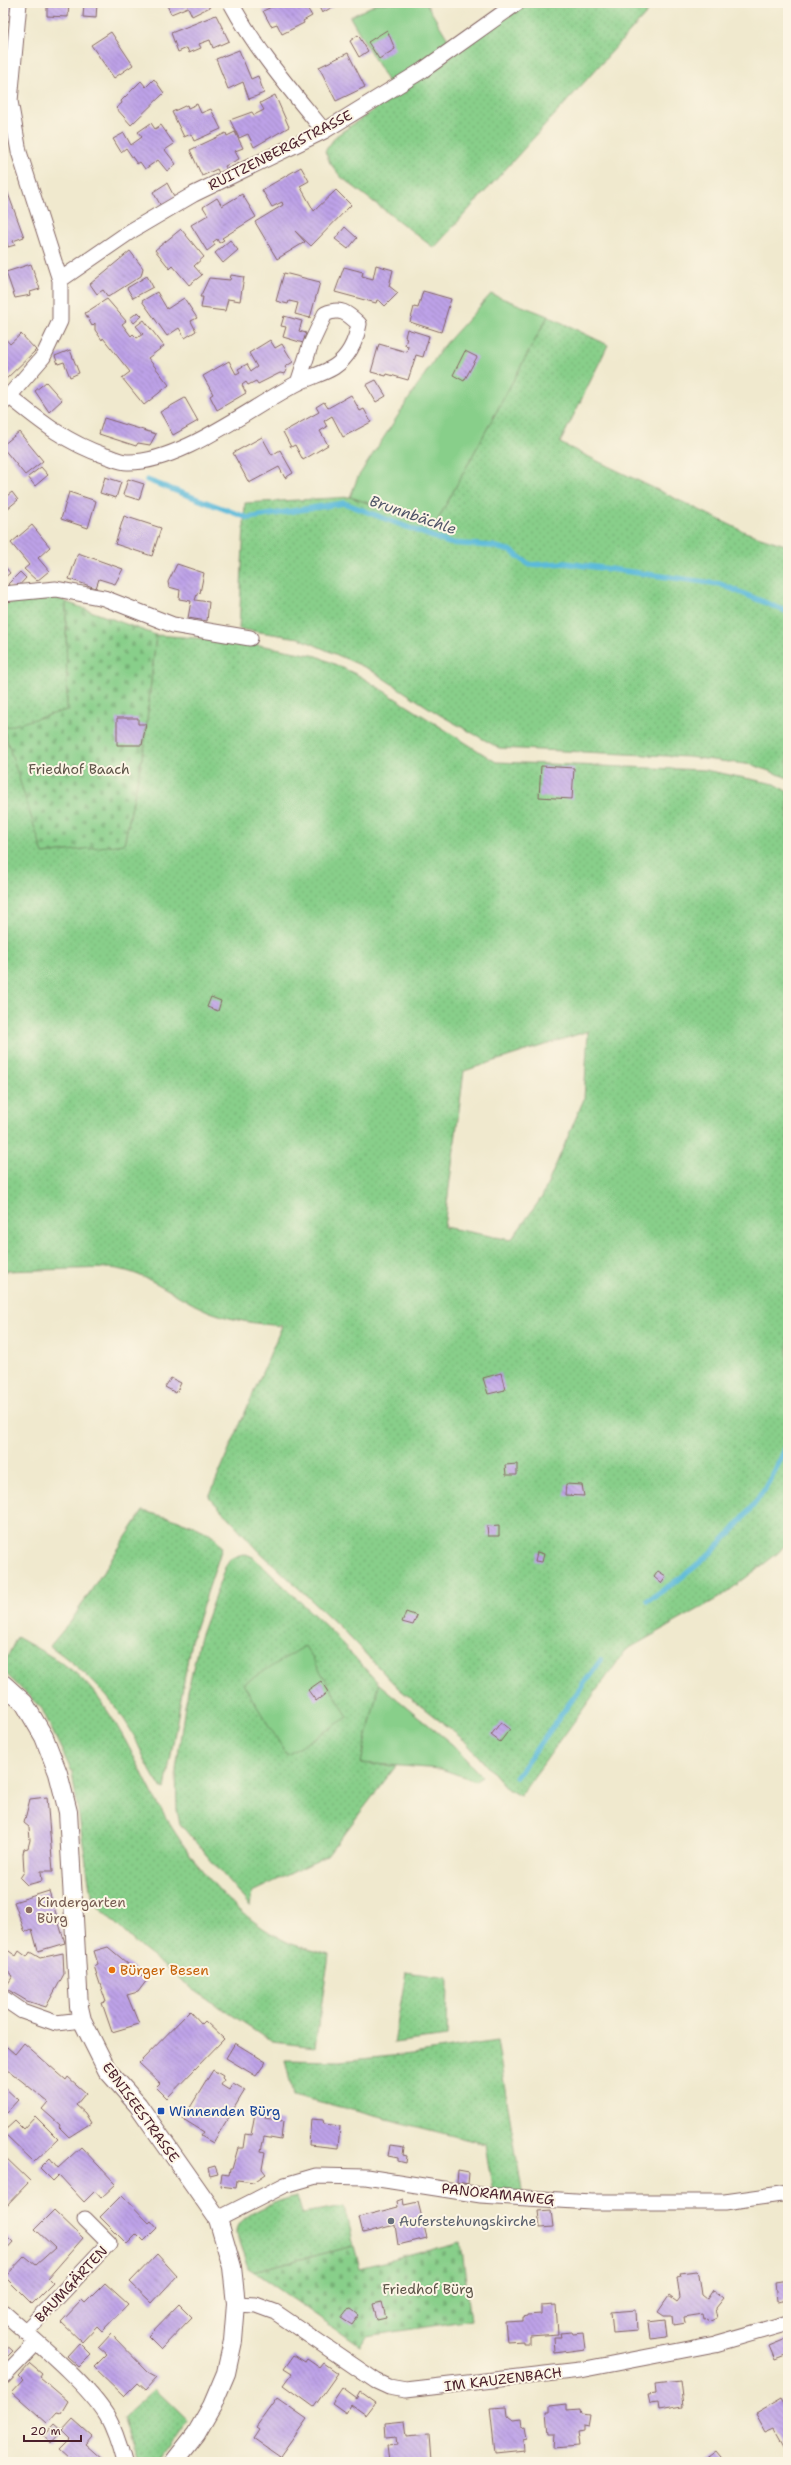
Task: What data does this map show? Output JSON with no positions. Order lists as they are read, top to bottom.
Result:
{
  "streets": {
    "street": [
      "RUITZENBERGSTRASSE",
      "EBNISEESTRASSE",
      "PANORAMAWEG",
      "BAUMGÄRTEN",
      "IM KAUZENBACH"
    ]
  },
  "crossings": [
    ["EBNISEESTRASSE", "PANORAMAWEG"],
    ["EBNISEESTRASSE", "IM KAUZENBACH"]
  ],
  "water": ["Brunnbächle"],
  "parks": ["Friedhof Baach", "Friedhof Bürg"],
  "places": {
    "other": ["Kindergarten Bürg", "Bürger Besen", "Auferstehungskirche"],
    "transit": ["Winnenden Bürg"]
  },
  "scale_bar": "20 m"
}
